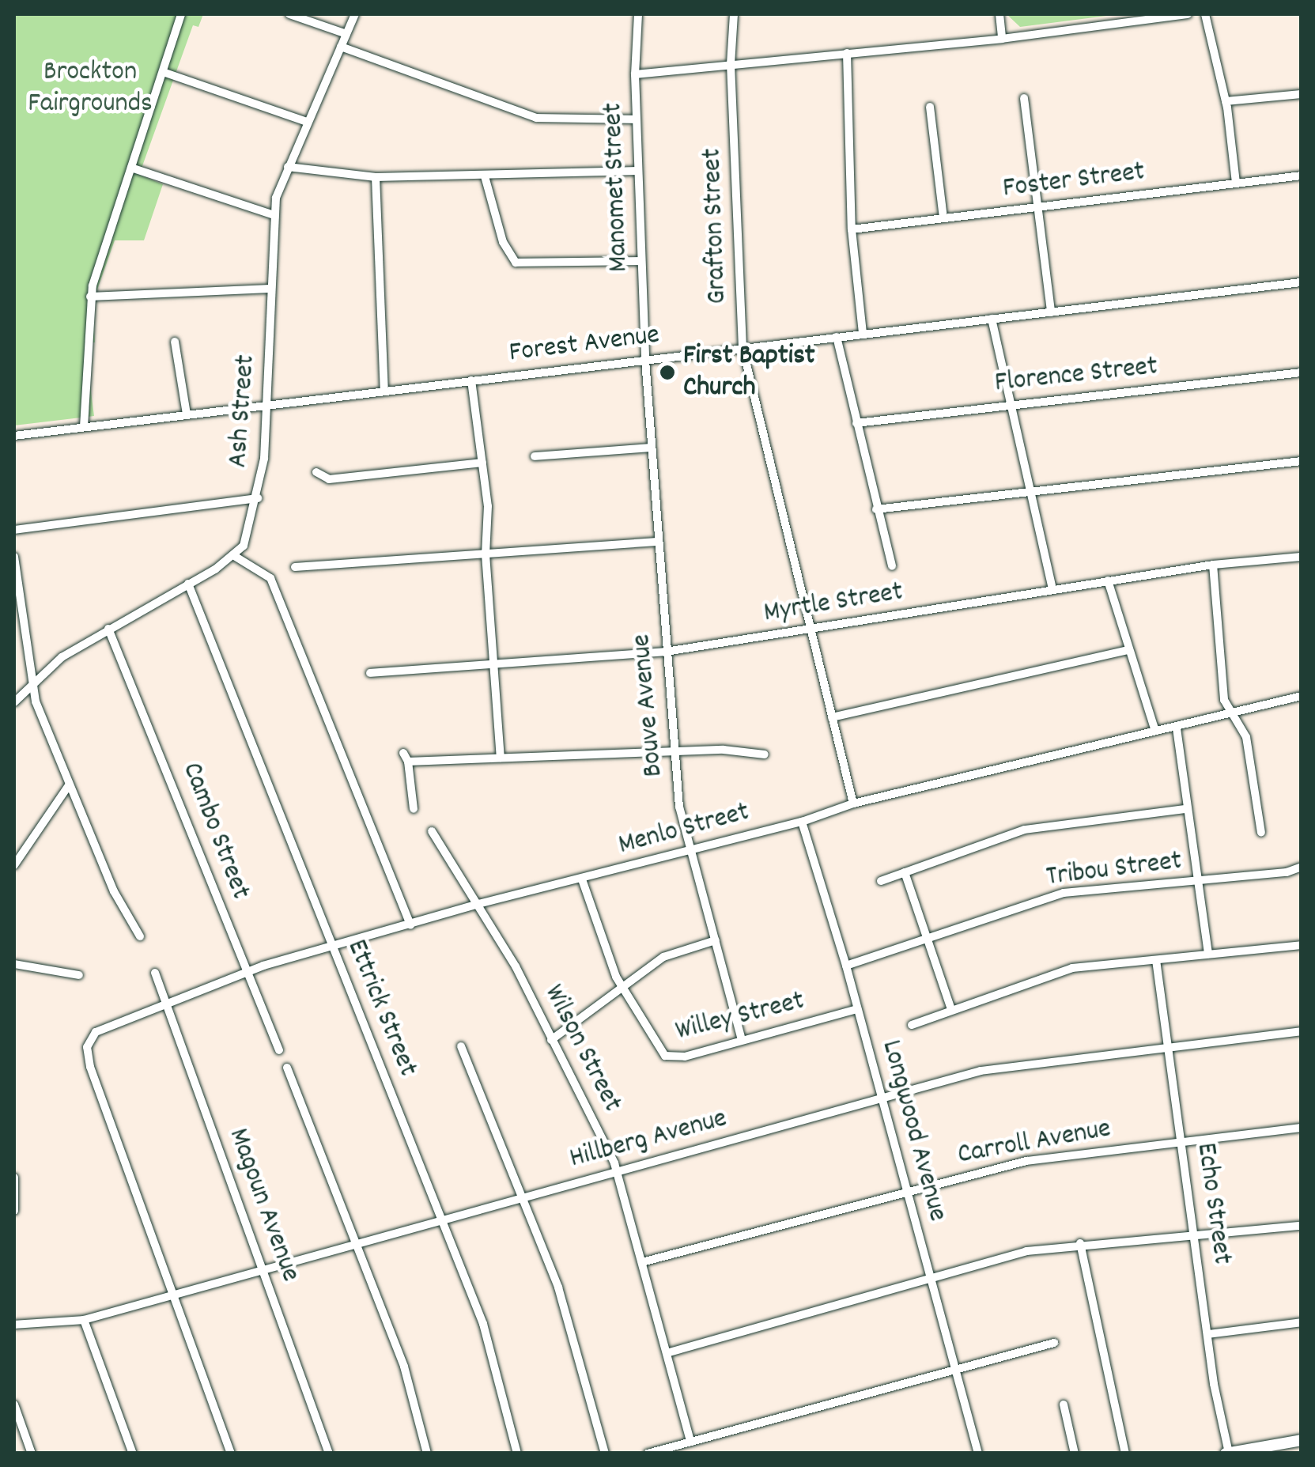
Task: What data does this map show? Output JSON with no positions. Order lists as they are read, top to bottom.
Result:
{
  "streets": {
    "street": [
      "Foster Street",
      "Manomet Street",
      "Grafton Street",
      "Forest Avenue",
      "Florence Street",
      "Ash Street",
      "Myrtle Street",
      "Bouve Avenue",
      "Menlo Street",
      "Cambo Street",
      "Tribou Street",
      "Ettrick Street",
      "Willey Street",
      "Wilson Street",
      "Longwood Avenue",
      "Hillberg Avenue",
      "Carroll Avenue",
      "Echo Street",
      "Magoun Avenue"
    ]
  },
  "crossings": [
    ["Manomet Street", "Forest Avenue"],
    ["Manomet Street", "Bouve Avenue"],
    ["Grafton Street", "Forest Avenue"],
    ["Grafton Street", "Myrtle Street"],
    ["Grafton Street", "Menlo Street"],
    ["Forest Avenue", "Ash Street"],
    ["Forest Avenue", "Bouve Avenue"],
    ["Myrtle Street", "Bouve Avenue"],
    ["Bouve Avenue", "Menlo Street"],
    ["Bouve Avenue", "Willey Street"],
    ["Menlo Street", "Cambo Street"],
    ["Menlo Street", "Ettrick Street"],
    ["Menlo Street", "Wilson Street"],
    ["Menlo Street", "Longwood Avenue"],
    ["Menlo Street", "Hillberg Avenue"],
    ["Menlo Street", "Magoun Avenue"],
    ["Tribou Street", "Longwood Avenue"],
    ["Ettrick Street", "Hillberg Avenue"],
    ["Willey Street", "Longwood Avenue"],
    ["Wilson Street", "Hillberg Avenue"],
    ["Wilson Street", "Carroll Avenue"],
    ["Longwood Avenue", "Hillberg Avenue"],
    ["Longwood Avenue", "Carroll Avenue"],
    ["Hillberg Avenue", "Echo Street"],
    ["Hillberg Avenue", "Magoun Avenue"],
    ["Carroll Avenue", "Echo Street"]
  ],
  "parks": ["Brockton Fairgrounds"],
  "places": ["First Baptist Church"]
}
